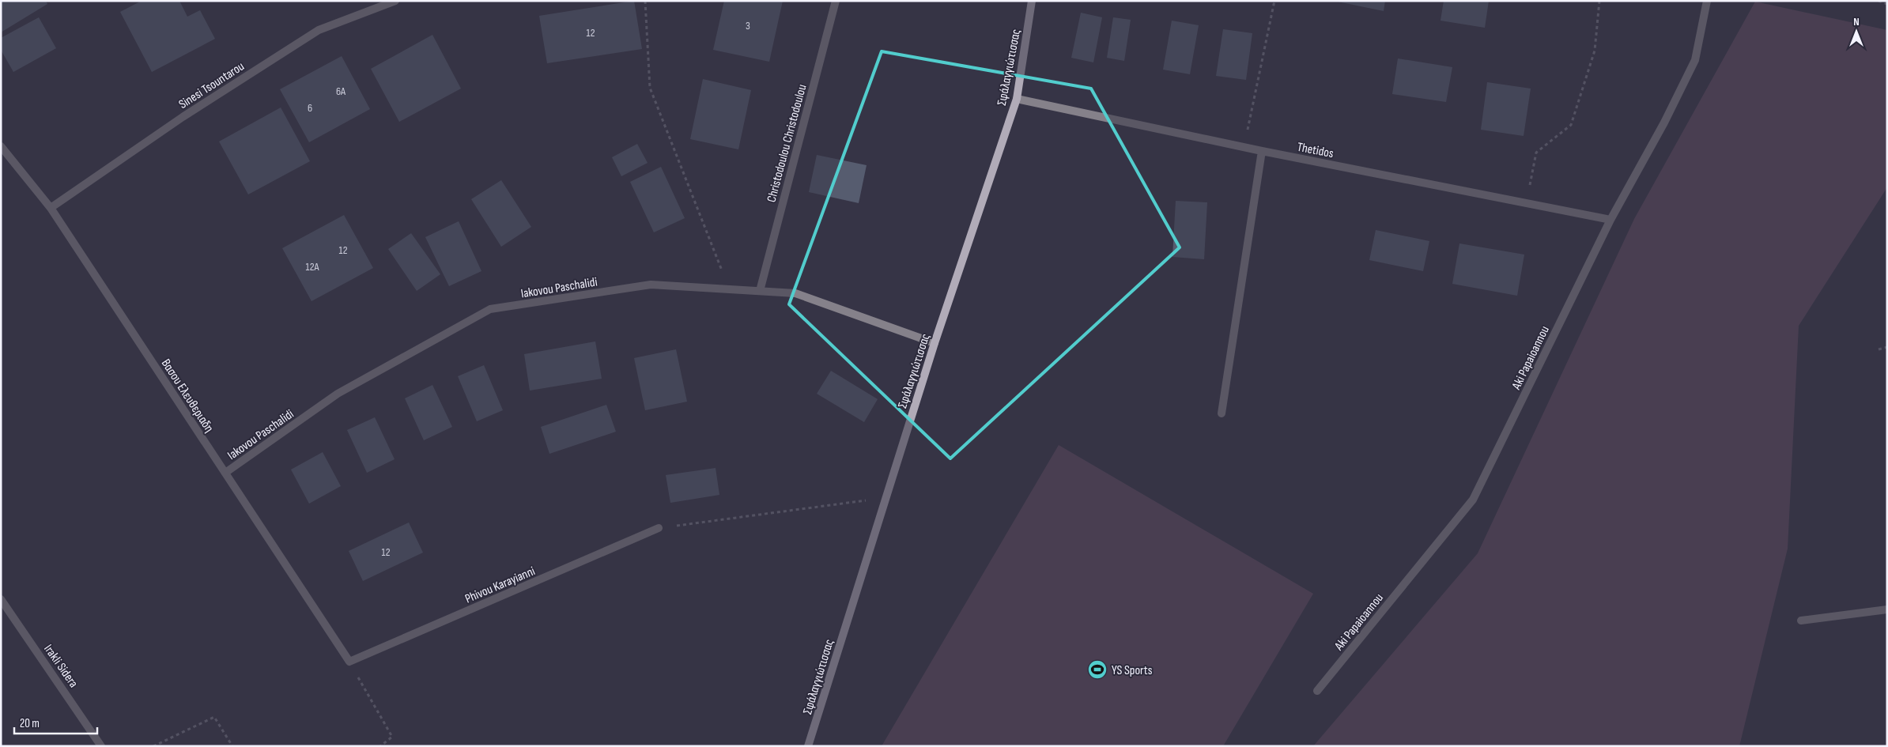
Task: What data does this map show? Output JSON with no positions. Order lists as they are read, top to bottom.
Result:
{
  "streets": {
    "street": [
      "Σφάλαγγιώτισσας",
      "Sinesi Tsountarou",
      "Christodoulou Christodoulou",
      "Thetidos",
      "Iakovou Paschalidi",
      "Aki Papaioannou",
      "Βασου Ελευθεριαδη",
      "Phivou Karayianni",
      "Irakli Sidera"
    ]
  },
  "crossings": [
    ["Σφάλαγγιώτισσας", "Thetidos"],
    ["Σφάλαγγιώτισσας", "Iakovou Paschalidi"],
    ["Sinesi Tsountarou", "Βασου Ελευθεριαδη"],
    ["Christodoulou Christodoulou", "Iakovou Paschalidi"],
    ["Thetidos", "Aki Papaioannou"],
    ["Iakovou Paschalidi", "Βασου Ελευθεριαδη"],
    ["Βασου Ελευθεριαδη", "Phivou Karayianni"]
  ],
  "places": {
    "sports": ["YS Sports"]
  },
  "house_numbers": [
    "3",
    "12",
    "6A",
    "6",
    "12",
    "12A",
    "12"
  ],
  "scale_bar": "20 m",
  "north": "top"
}
